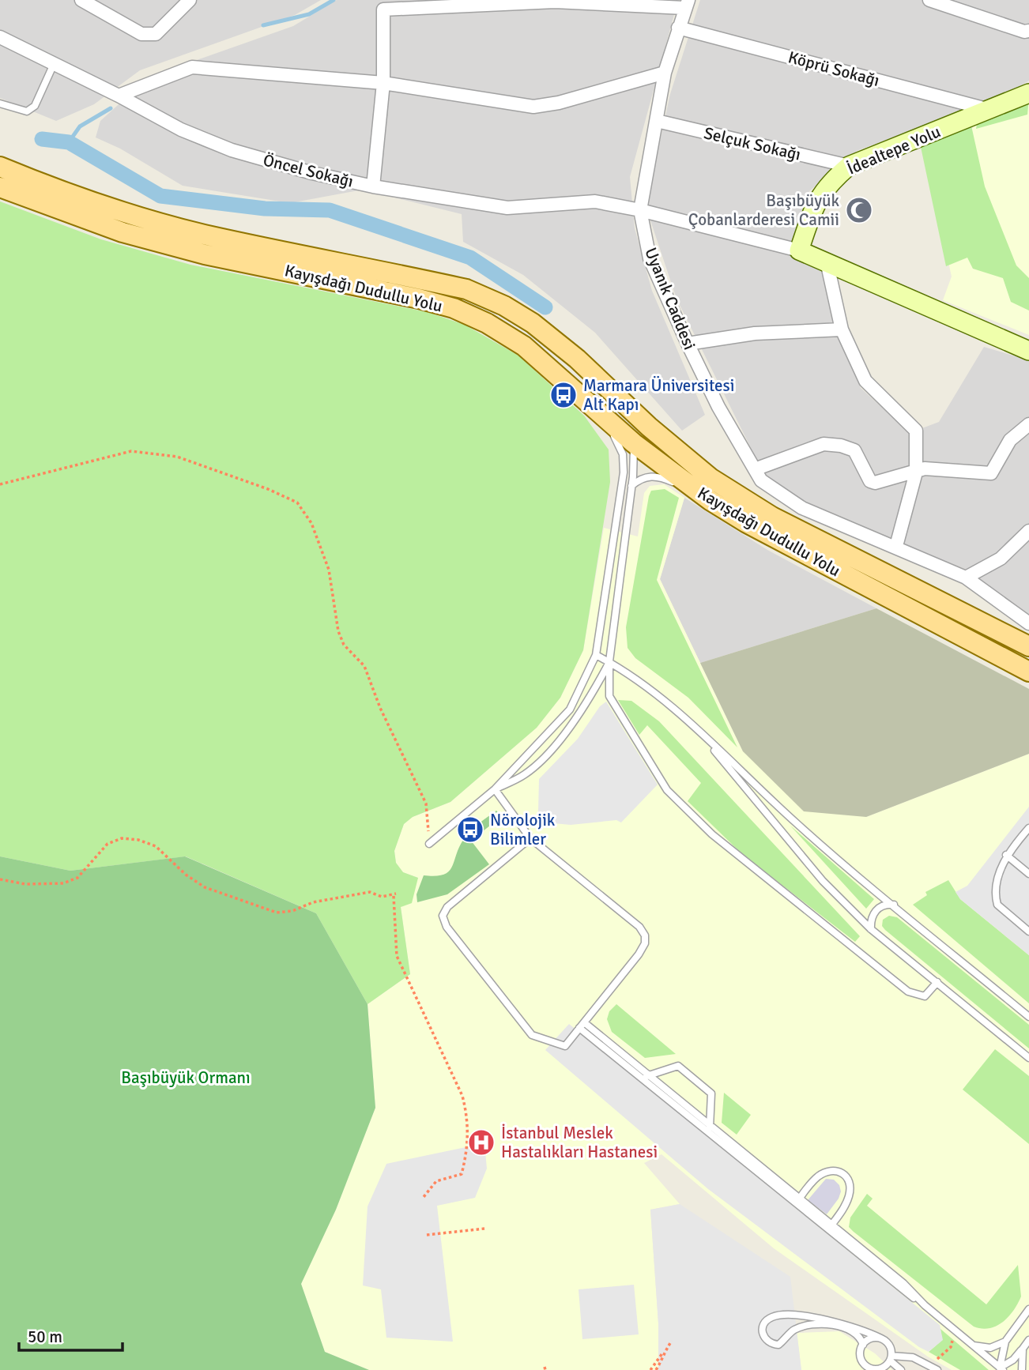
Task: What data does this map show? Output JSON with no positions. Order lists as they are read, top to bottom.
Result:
{
  "streets": {
    "main road": ["İdealtepe Yolu", "Kayışdağı Dudullu Yolu"],
    "street": [
      "Köprü Sokağı",
      "Selçuk Sokağı",
      "Öncel Sokağı",
      "Uyanık Caddesi"
    ]
  },
  "crossings": [
    ["Köprü Sokağı", "İdealtepe Yolu"],
    ["Köprü Sokağı", "Uyanık Caddesi"],
    ["Selçuk Sokağı", "İdealtepe Yolu"],
    ["Selçuk Sokağı", "Uyanık Caddesi"],
    ["İdealtepe Yolu", "Öncel Sokağı"],
    ["Öncel Sokağı", "Uyanık Caddesi"]
  ],
  "parks": ["Başıbüyük Ormanı"],
  "places": {
    "mosque": ["Başıbüyük Çobanlarderesi Camii"],
    "bus stop": ["Marmara Üniversitesi Alt Kapı", "Nörolojik Bilimler"],
    "hospital": ["İstanbul Meslek Hastalıkları Hastanesi"]
  },
  "scale_bar": "50 m"
}
